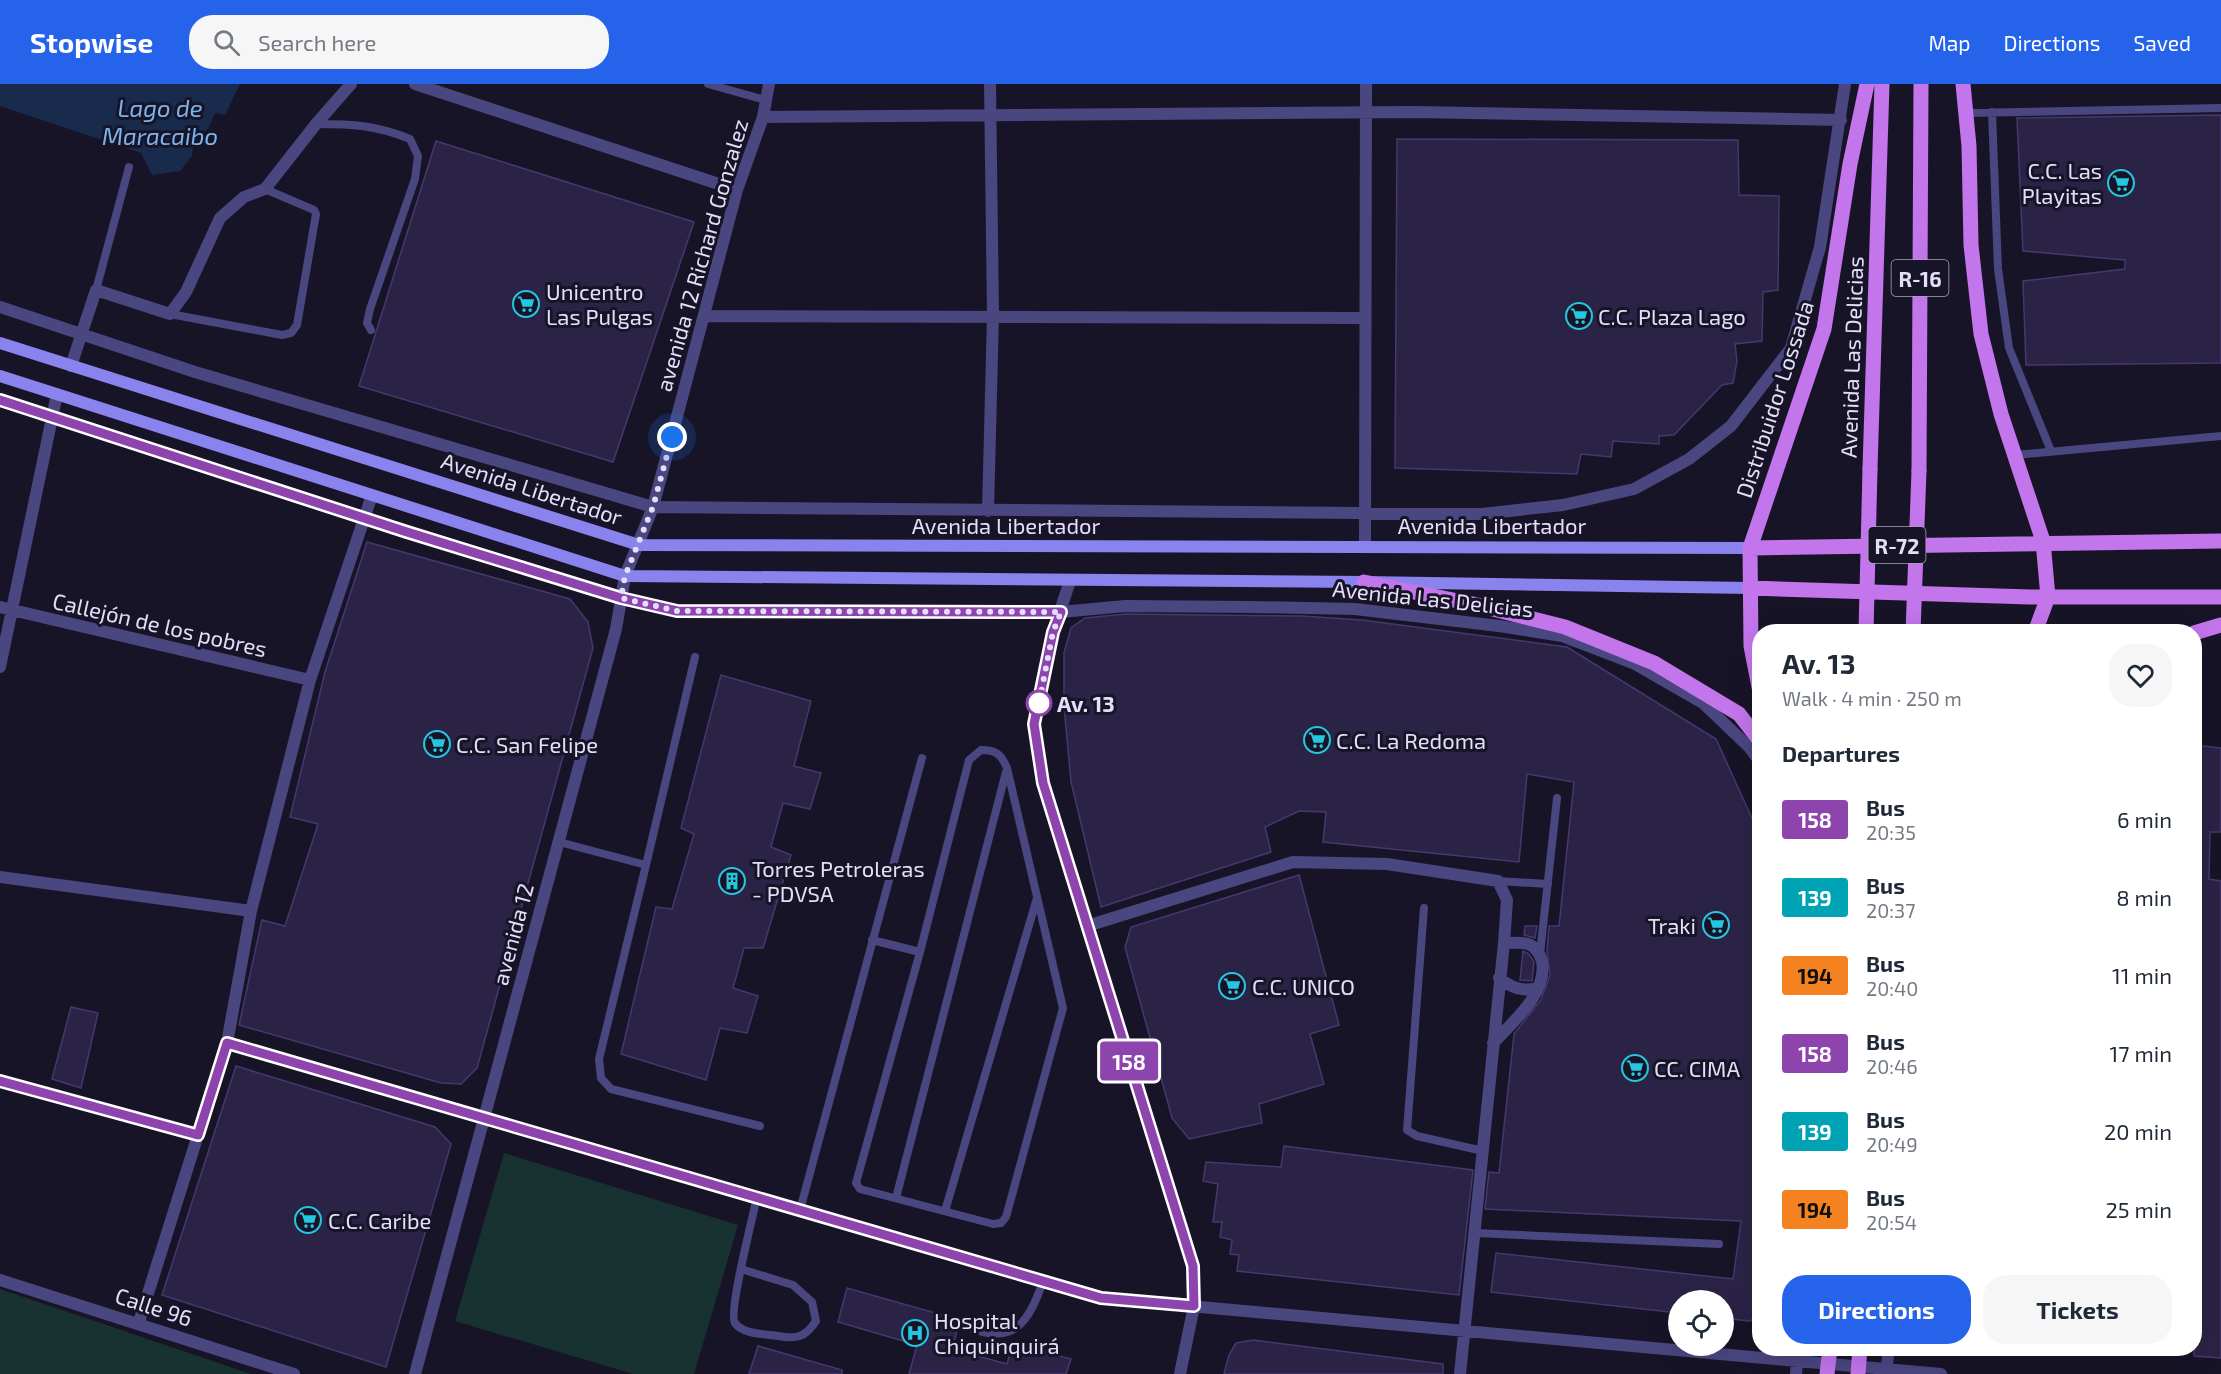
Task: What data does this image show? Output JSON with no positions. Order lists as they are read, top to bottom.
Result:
{
  "streets": {
    "main road": [
      "R-16",
      "Avenida Las Delicias",
      "Distribuidor Lossada",
      "Avenida Libertador",
      "R-72"
    ],
    "street": [
      "avenida 12 Richard Gonzalez",
      "Callejón de los pobres",
      "avenida 12",
      "Calle 96"
    ]
  },
  "crossings": [
    ["avenida 12 Richard Gonzalez", "avenida 12"],
    ["Avenida Las Delicias", "avenida 12"],
    ["Distribuidor Lossada", "Avenida Libertador"],
    ["Distribuidor Lossada", "R-72"],
    ["Avenida Libertador", "R-72"],
    ["Avenida Libertador", "avenida 12"],
    ["R-72", "avenida 12"]
  ],
  "water": ["Lago de Maracaibo"],
  "places": {
    "supermarket": [
      "C.C. Las Playitas",
      "Unicentro Las Pulgas",
      "C.C. Plaza Lago",
      "C.C. La Redoma",
      "C.C. San Felipe",
      "Traki",
      "C.C. UNICO",
      "CC. CIMA",
      "C.C. Caribe"
    ],
    "other": ["Av. 13"],
    "building": ["Torres Petroleras - PDVSA"],
    "hospital": ["Hospital Chiquinquirá"]
  },
  "lines": ["bus line 158"],
  "page": {
    "header": "Stopwise",
    "search": "Search here",
    "nav": ["Map", "Directions", "Saved"],
    "on_map": "158",
    "heading": [
      ["Av. 13", "Walk · 4 min · 250 m"],
      "Departures"
    ],
    "list": [
      {
        "mark": "158",
        "name": "Bus",
        "note": "20:35",
        "value": "6 min"
      },
      {
        "mark": "139",
        "name": "Bus",
        "note": "20:37",
        "value": "8 min"
      },
      {
        "mark": "194",
        "name": "Bus",
        "note": "20:40",
        "value": "11 min"
      },
      {
        "mark": "158",
        "name": "Bus",
        "note": "20:46",
        "value": "17 min"
      },
      {
        "mark": "139",
        "name": "Bus",
        "note": "20:49",
        "value": "20 min"
      },
      {
        "mark": "194",
        "name": "Bus",
        "note": "20:54",
        "value": "25 min"
      }
    ],
    "buttons": ["Directions", "Tickets"]
  }
}
